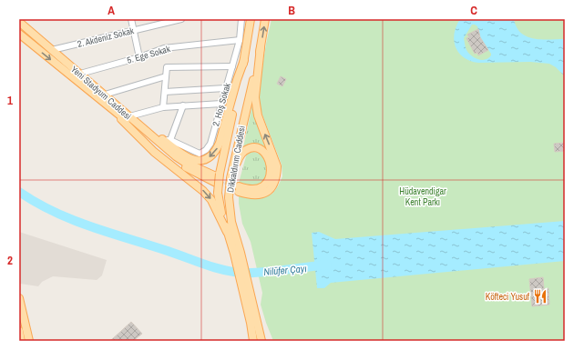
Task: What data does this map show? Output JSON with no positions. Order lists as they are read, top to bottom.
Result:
{
  "streets": {
    "main road": ["Yeni Stadyum Caddesi", "Dikkaldırım Caddesi"],
    "street": ["2. Akdeniz Sokak", "5. Ege Sokak", "2. Hoş Sokak"]
  },
  "crossings": [
    ["2. Akdeniz Sokak", "Yeni Stadyum Caddesi"],
    ["5. Ege Sokak", "Yeni Stadyum Caddesi"],
    ["5. Ege Sokak", "2. Hoş Sokak"]
  ],
  "water": ["Nilüfer Çayı"],
  "parks": ["Hüdavendigar Kent Parkı"],
  "places": {
    "restaurant": ["Köfteci Yusuf"]
  },
  "grid": {
    "columns": ["A", "B", "C"],
    "rows": ["1", "2"]
  }
}
